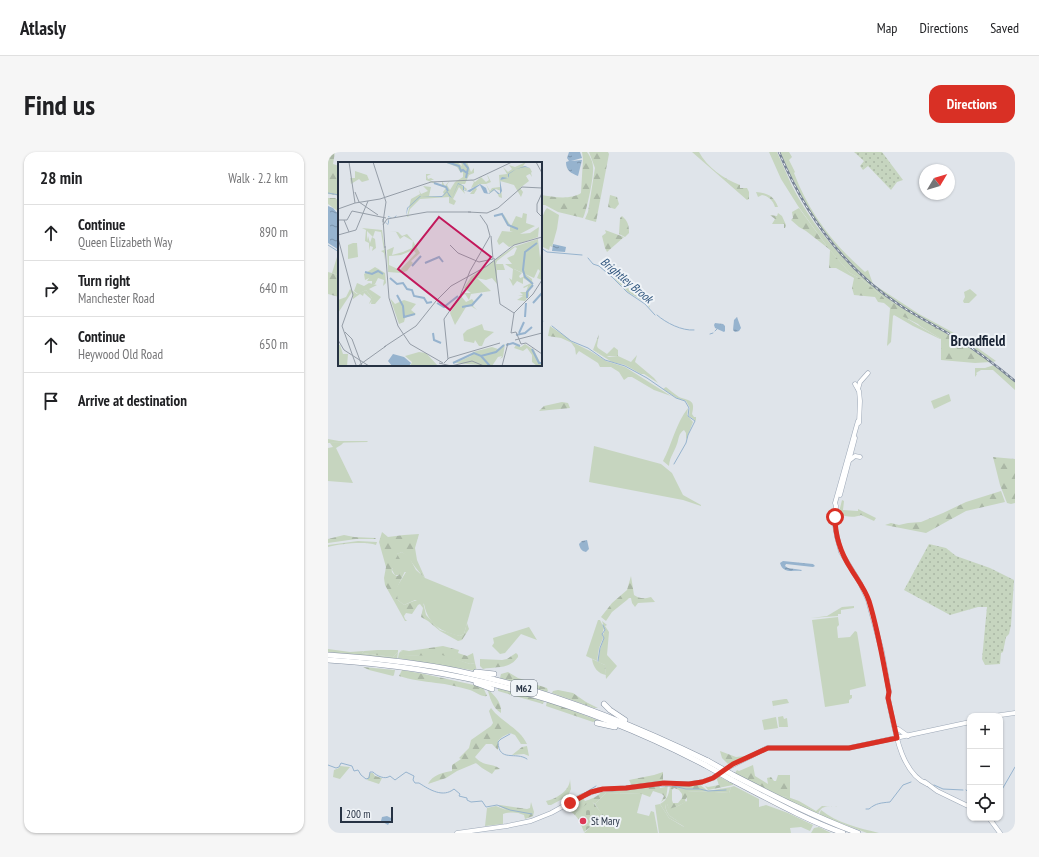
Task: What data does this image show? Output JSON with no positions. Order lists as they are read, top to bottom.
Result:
{
  "streets": {
    "highway": ["M62"]
  },
  "districts": ["Broadfield"],
  "water": ["Brightley Brook"],
  "places": ["St Mary"],
  "scale_bar": "200 m",
  "north": "top right",
  "page": {
    "header": "Atlasly",
    "nav": ["Map", "Directions", "Saved"],
    "buttons": "Directions",
    "title": "Find us",
    "heading": ["28 min", "Walk · 2.2 km"],
    "list": [
      ["Continue", "Queen Elizabeth Way", "890 m"],
      ["Turn right", "Manchester Road", "640 m"],
      ["Continue", "Heywood Old Road", "650 m"],
      "Arrive at destination"
    ],
    "map_buttons": ["+", "−"],
    "scale": "200 m"
  }
}
